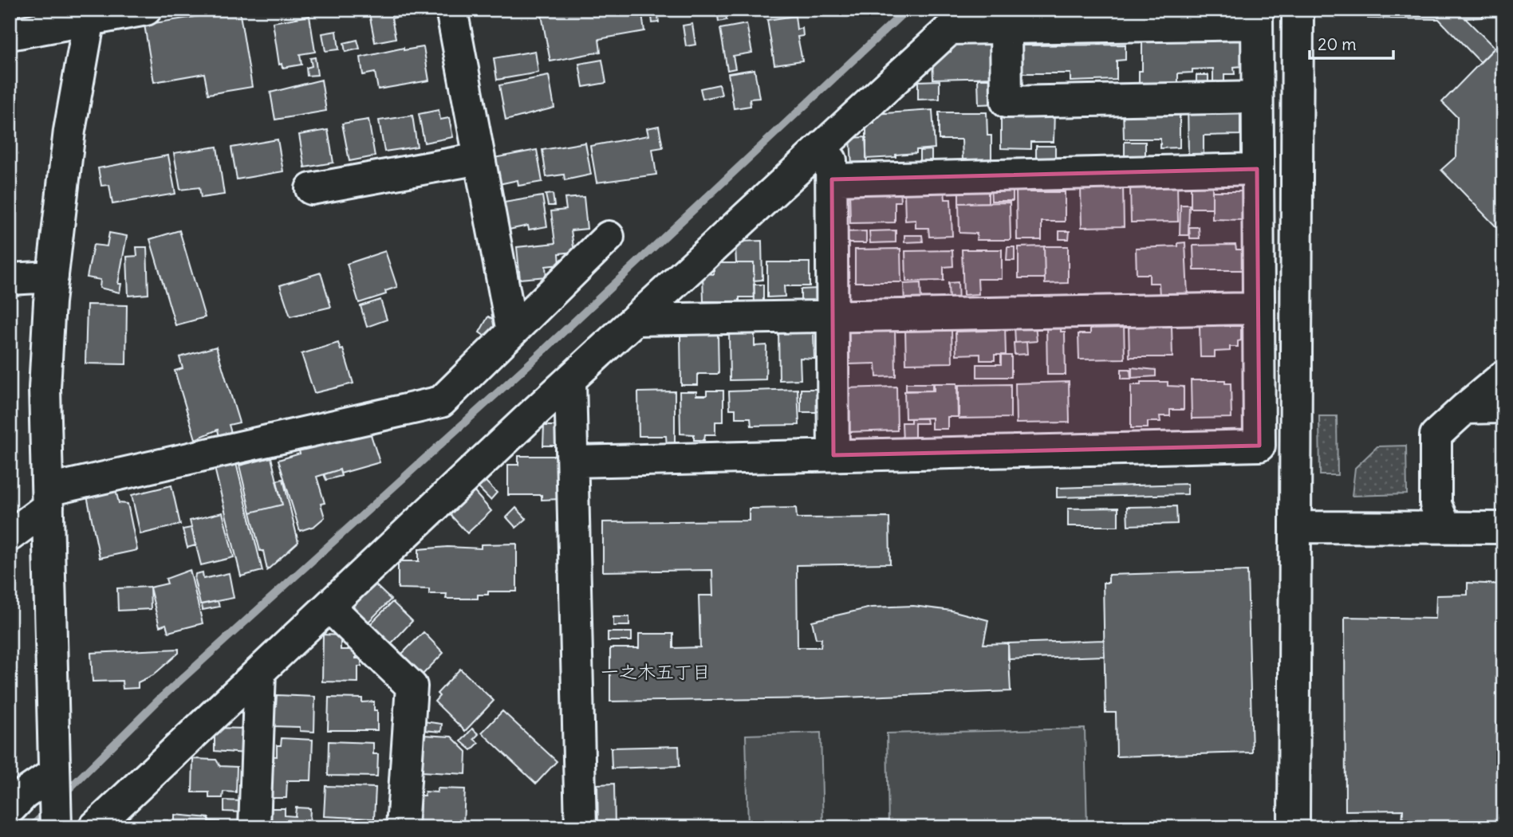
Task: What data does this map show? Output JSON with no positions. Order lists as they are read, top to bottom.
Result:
{
  "districts": ["一之木五丁目"],
  "scale_bar": "20 m"
}
